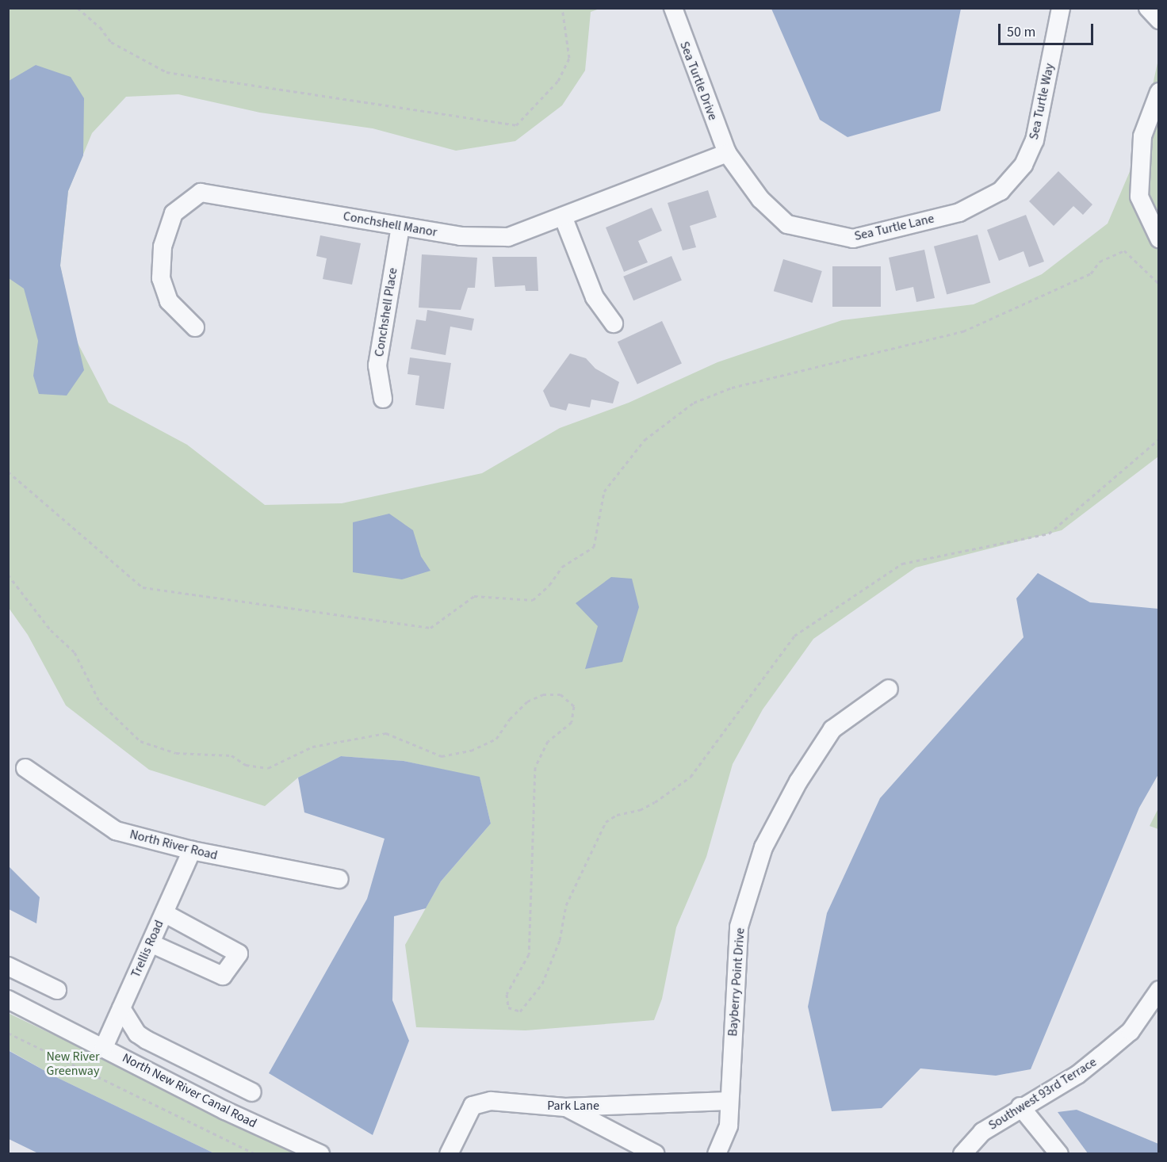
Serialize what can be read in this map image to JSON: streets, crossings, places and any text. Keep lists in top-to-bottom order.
{
  "streets": {
    "street": [
      "Sea Turtle Drive",
      "Sea Turtle Way",
      "Conchshell Manor",
      "Sea Turtle Lane",
      "Conchshell Place",
      "North River Road",
      "Trellis Road",
      "Bayberry Point Drive",
      "North New River Canal Road",
      "Southwest 93rd Terrace",
      "Park Lane"
    ]
  },
  "crossings": [
    ["Sea Turtle Drive", "Conchshell Manor"],
    ["Sea Turtle Drive", "Sea Turtle Lane"],
    ["Sea Turtle Way", "Sea Turtle Lane"],
    ["Conchshell Manor", "Sea Turtle Lane"],
    ["Conchshell Manor", "Conchshell Place"],
    ["North River Road", "Trellis Road"],
    ["Trellis Road", "North New River Canal Road"],
    ["Bayberry Point Drive", "Park Lane"]
  ],
  "parks": ["New River Greenway"],
  "scale_bar": "50 m"
}
